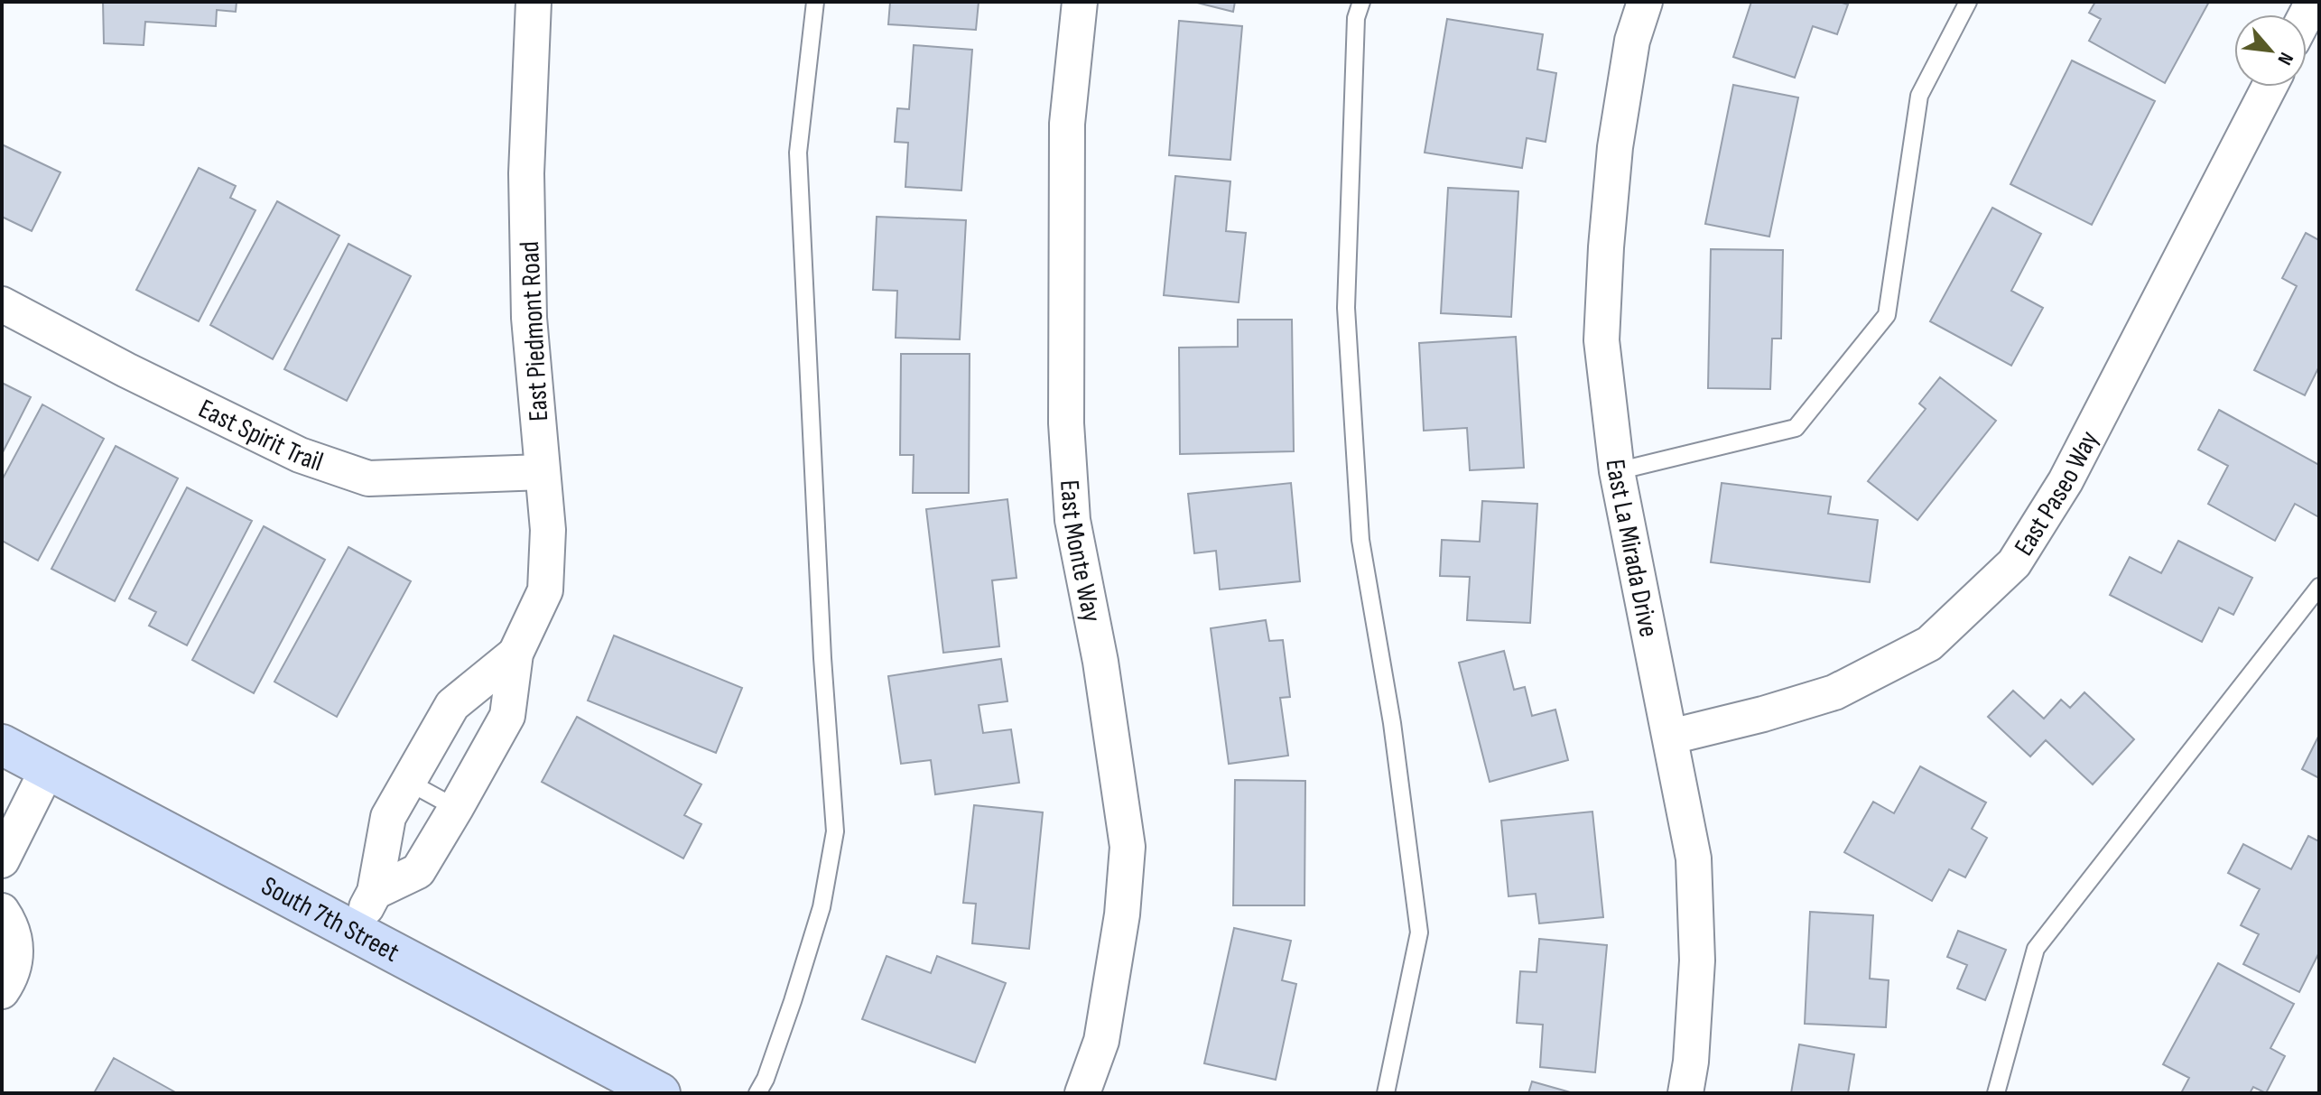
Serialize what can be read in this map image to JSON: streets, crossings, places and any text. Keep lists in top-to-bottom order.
{
  "streets": {
    "street": [
      "East Piedmont Road",
      "East Spirit Trail",
      "East Paseo Way",
      "East La Mirada Drive",
      "East Monte Way",
      "South 7th Street"
    ]
  },
  "crossings": [
    ["East Piedmont Road", "East Spirit Trail"],
    ["East Piedmont Road", "South 7th Street"],
    ["East Paseo Way", "East La Mirada Drive"]
  ],
  "north": "bottom right"
}
